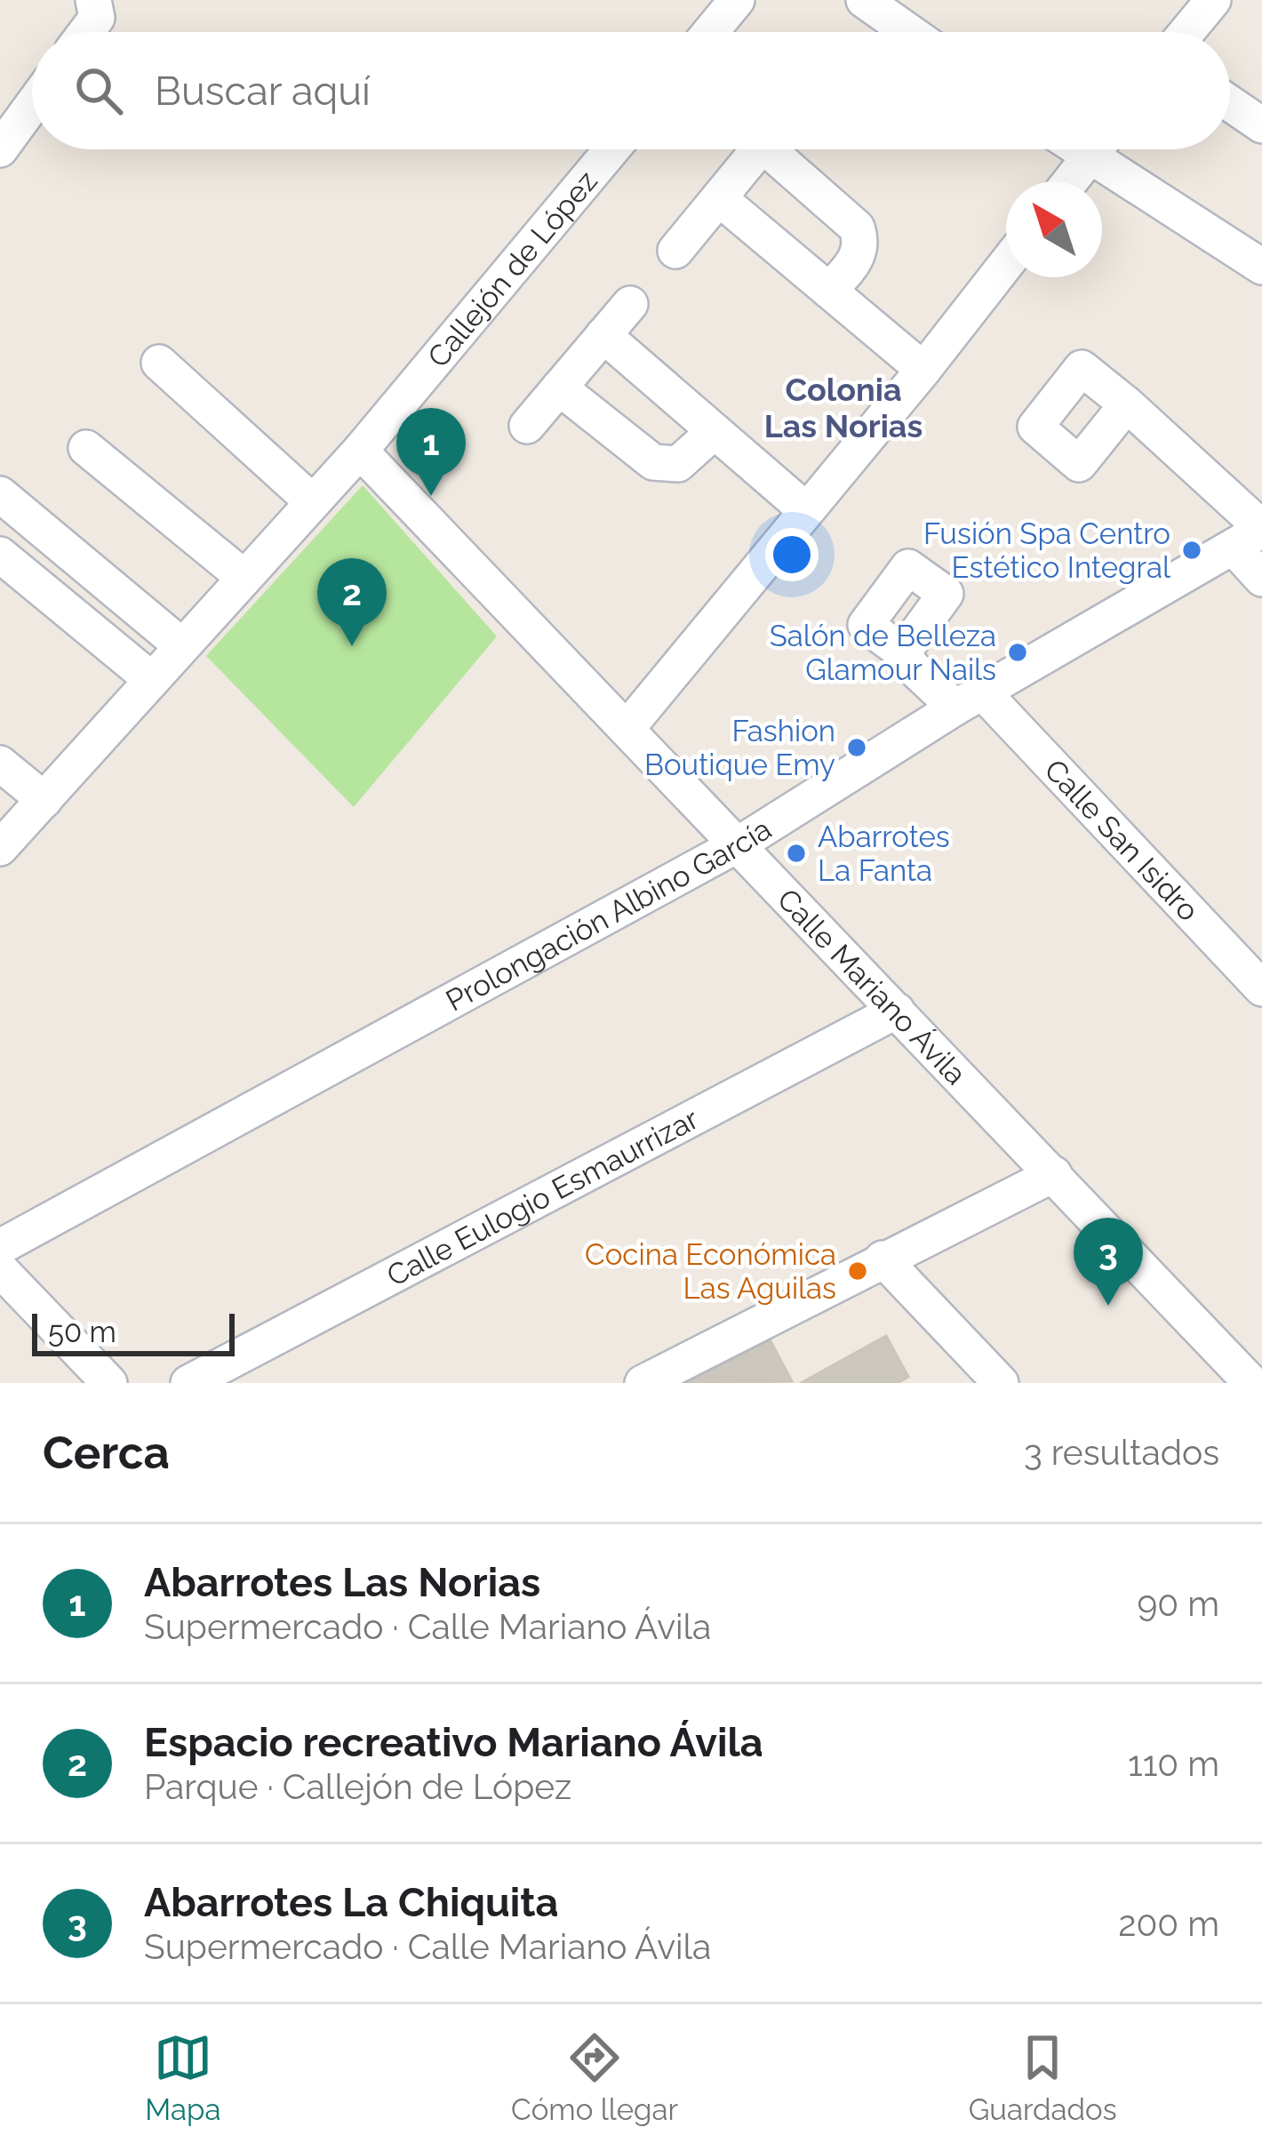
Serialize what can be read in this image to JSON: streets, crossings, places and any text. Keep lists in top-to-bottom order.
{
  "streets": {
    "street": [
      "Callejón de López",
      "Calle San Isidro",
      "Prolongación Albino García",
      "Calle Mariano Ávila",
      "Calle Eulogio Esmaurrizar"
    ]
  },
  "crossings": [
    ["Callejón de López", "Calle Mariano Ávila"],
    ["Calle San Isidro", "Prolongación Albino García"],
    ["Prolongación Albino García", "Calle Mariano Ávila"],
    ["Calle Mariano Ávila", "Calle Eulogio Esmaurrizar"]
  ],
  "districts": ["Colonia Las Norias"],
  "places": [
    "Fusión Spa Centro Estético Integral",
    "Salón de Belleza Glamour Nails",
    "Fashion Boutique Emy",
    "Abarrotes La Fanta",
    "Cocina Económica Las Aguilas"
  ],
  "scale_bar": "50 m",
  "north": "top left",
  "page": {
    "search": "Buscar aquí",
    "pins": ["1", "2", "3"],
    "scale": "50 m",
    "heading": ["Cerca", "3 resultados"],
    "list": [
      {
        "mark": "1",
        "name": "Abarrotes Las Norias",
        "note": "Supermercado · Calle Mariano Ávila",
        "value": "90 m"
      },
      {
        "mark": "2",
        "name": "Espacio recreativo Mariano Ávila",
        "note": "Parque · Callejón de López",
        "value": "110 m"
      },
      {
        "mark": "3",
        "name": "Abarrotes La Chiquita",
        "note": "Supermercado · Calle Mariano Ávila",
        "value": "200 m"
      }
    ],
    "nav": ["Mapa", "Cómo llegar", "Guardados"]
  }
}
